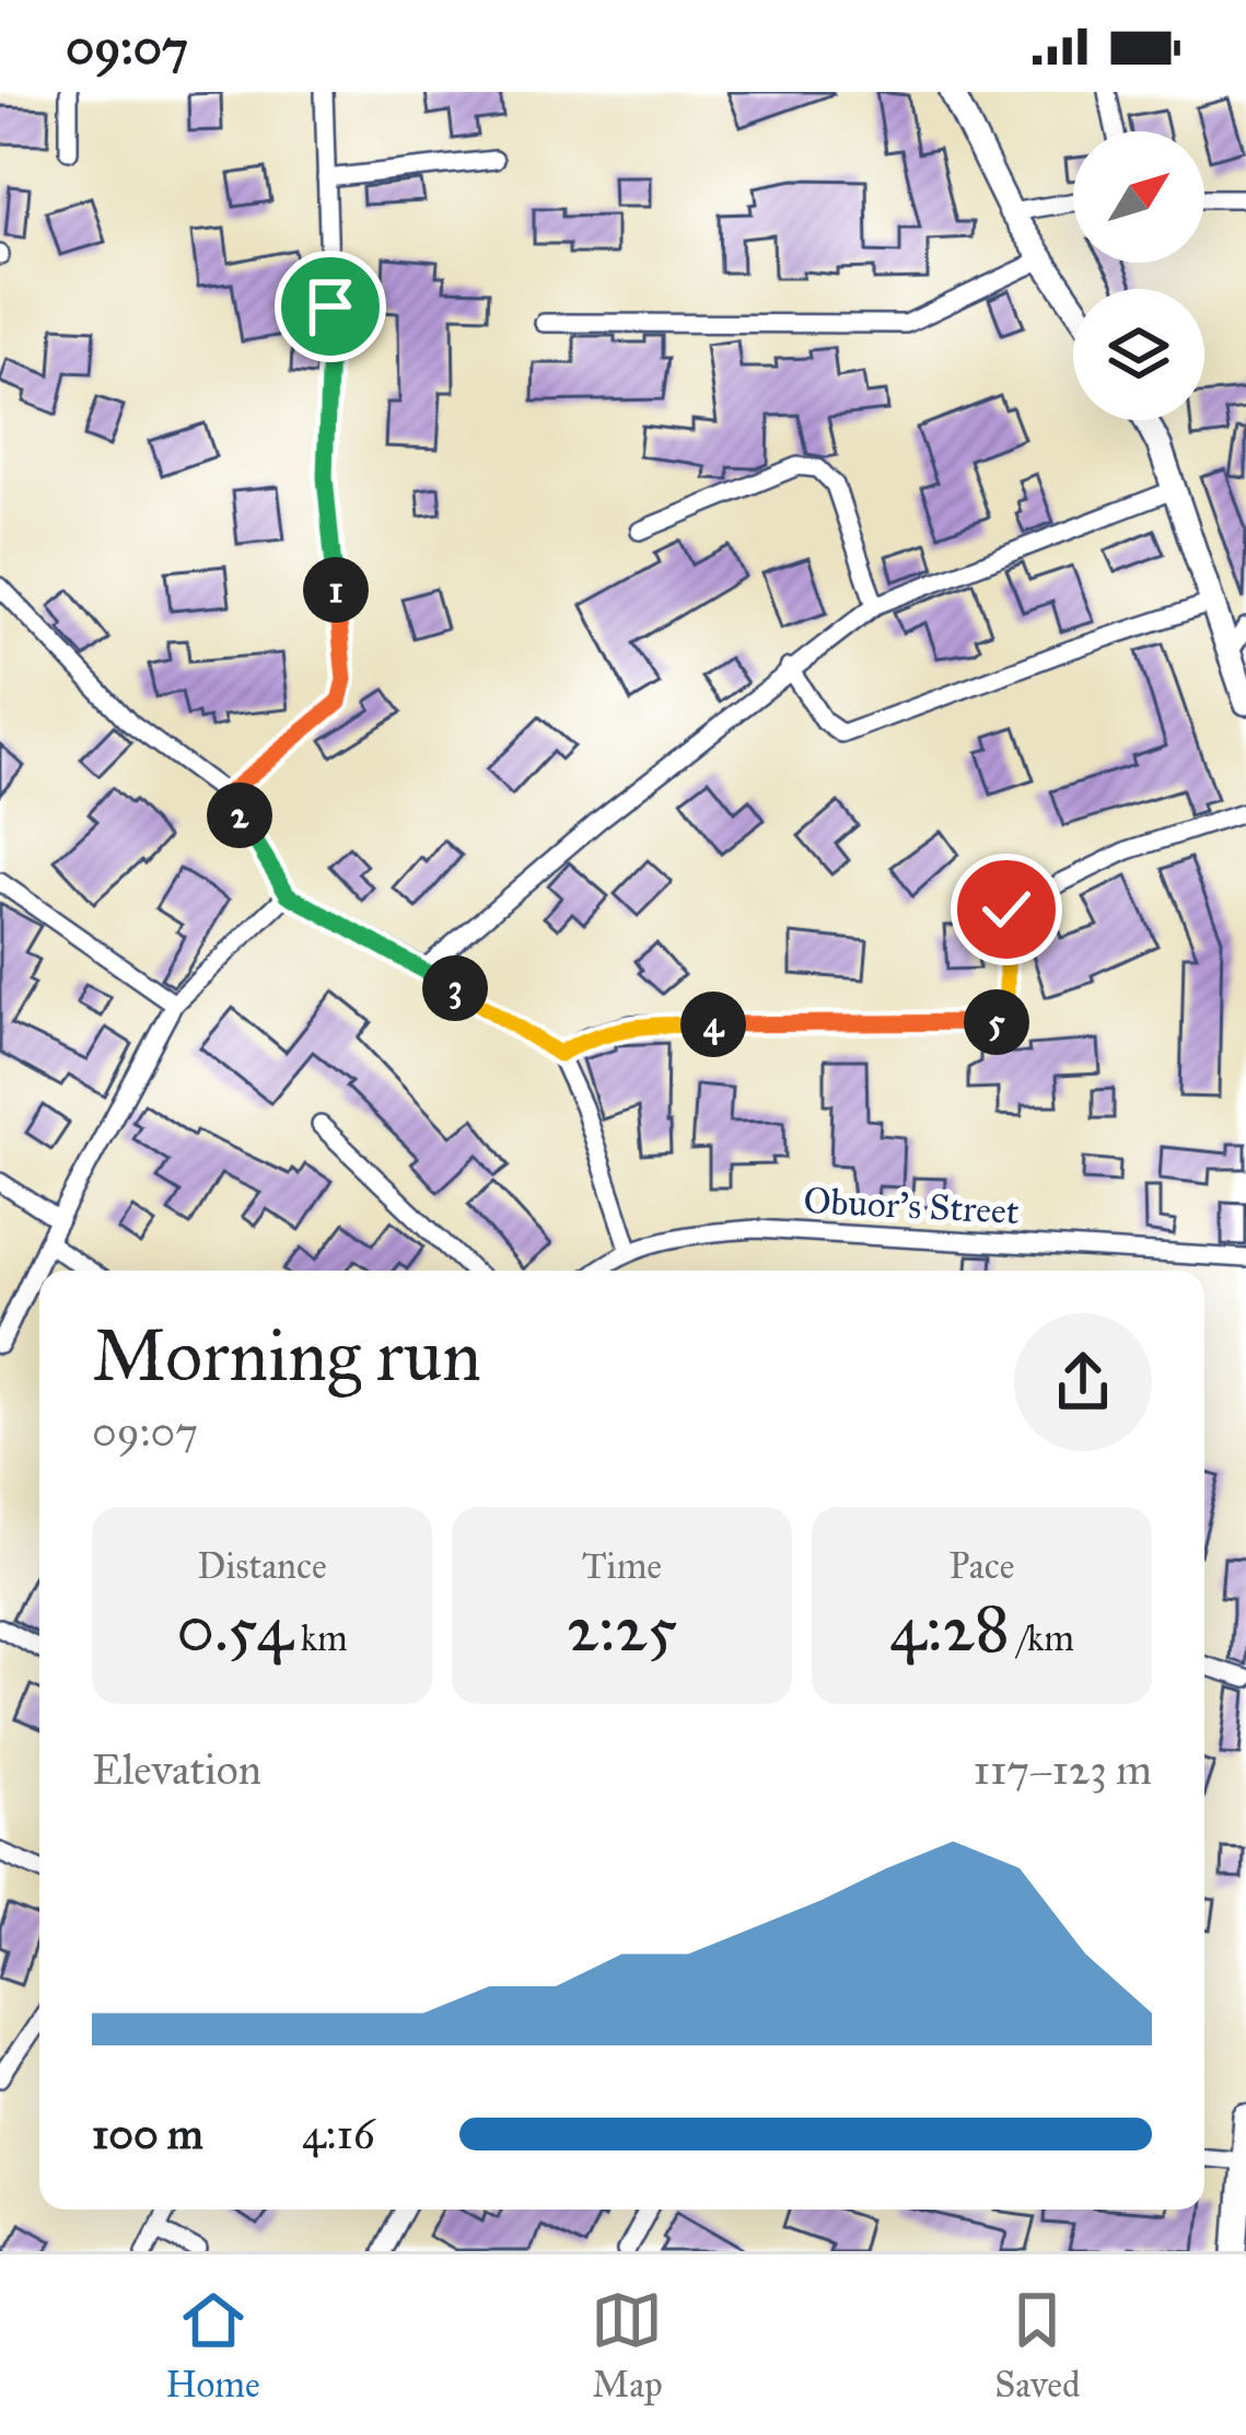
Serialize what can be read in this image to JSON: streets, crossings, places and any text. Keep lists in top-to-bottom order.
{
  "streets": {
    "street": ["Obuor’s Street"]
  },
  "north": "top right",
  "page": {
    "status": "09:07",
    "pins": [
      "1",
      "2",
      "3",
      "5",
      "4"
    ],
    "heading": ["Morning run", "09:07"],
    "stats": [
      ["Distance", "0.54 km"],
      ["Time", "2:25"],
      ["Pace", "4:28 /km"]
    ],
    "chart": ["Elevation", "117–123 m"],
    "list": [
      {
        "name": "100 m",
        "note": "4:16"
      }
    ],
    "tabs": ["Home", "Map", "Saved"]
  }
}
